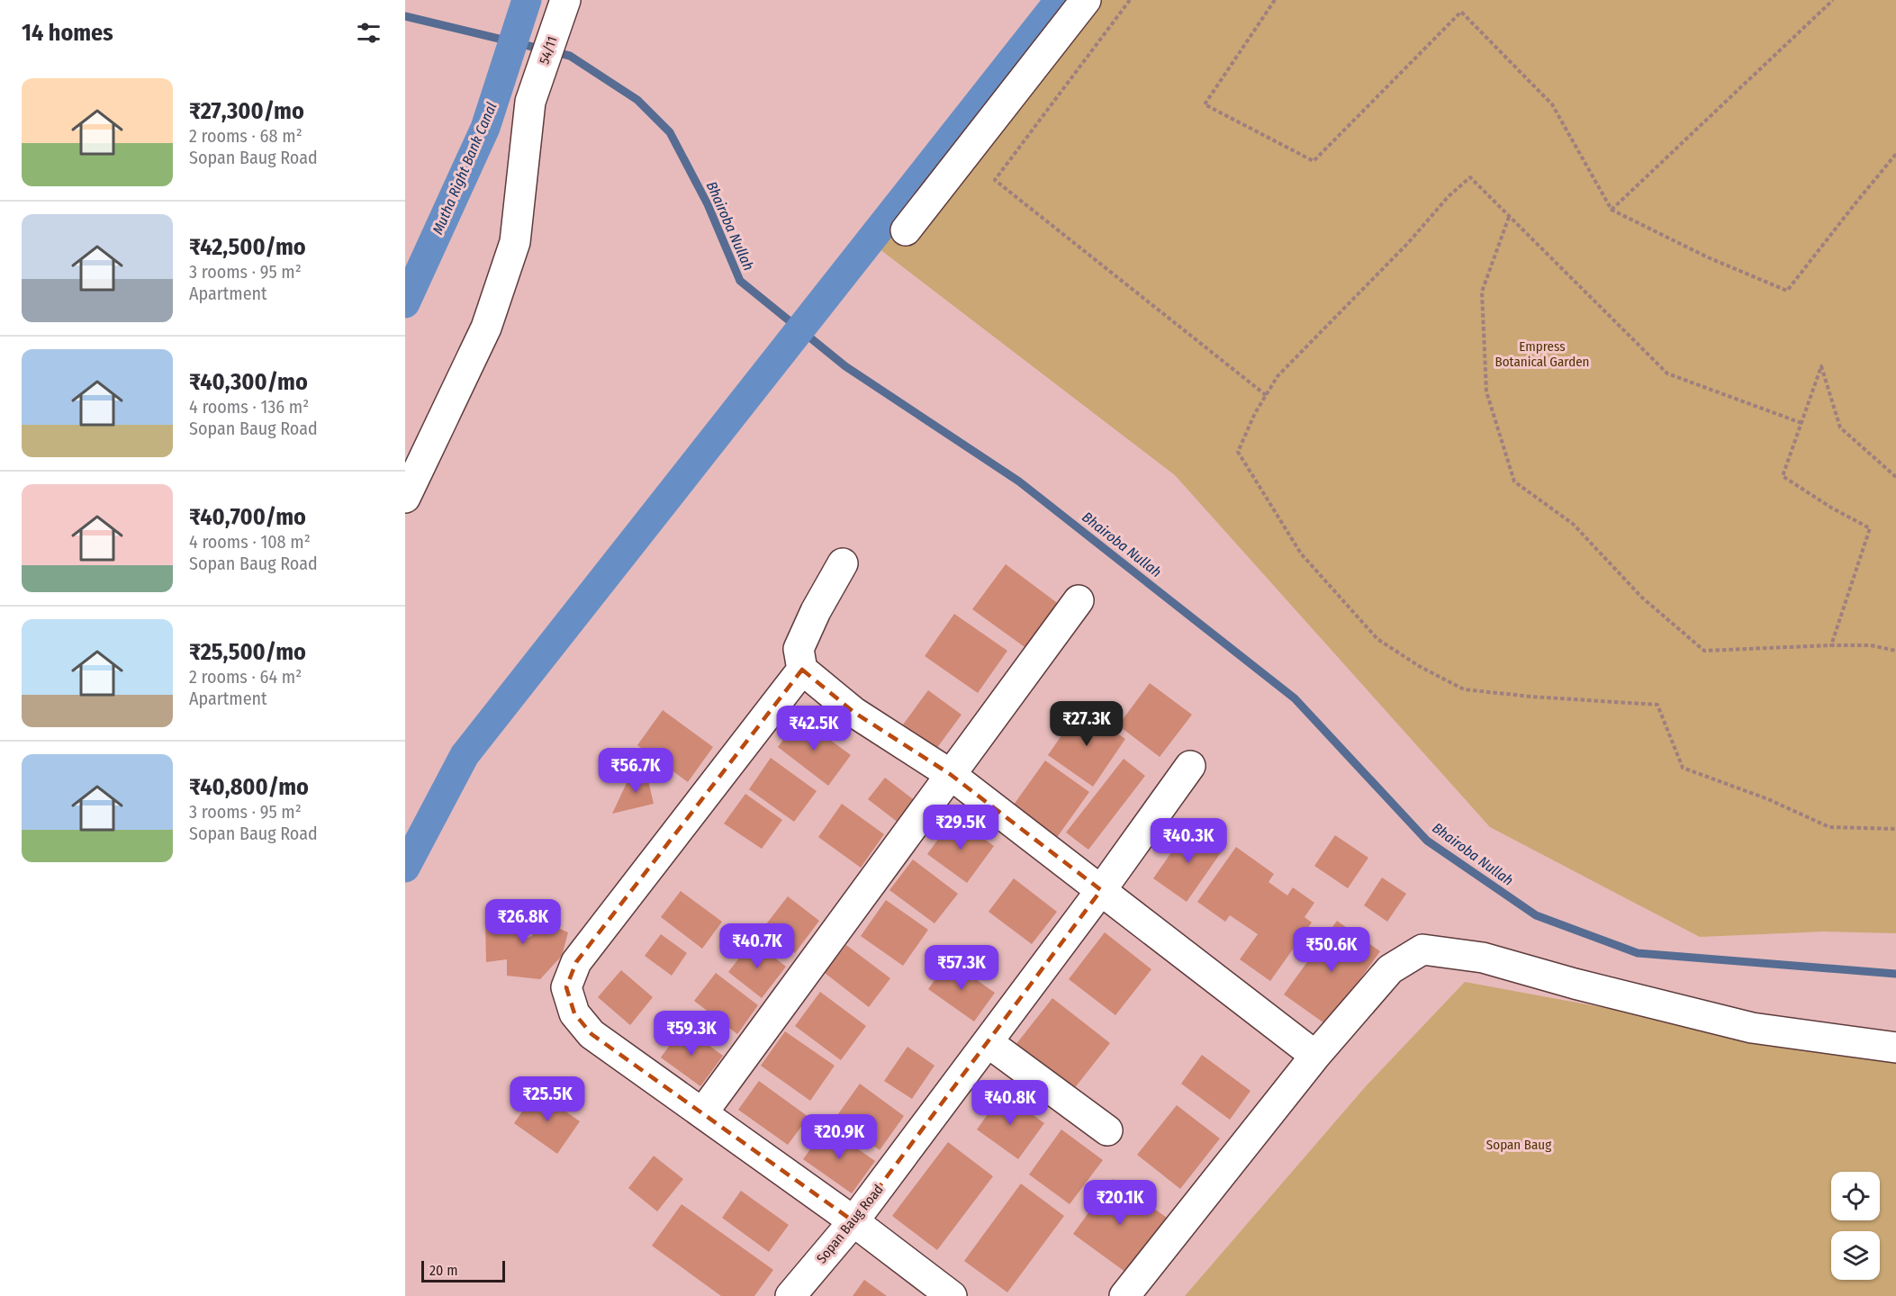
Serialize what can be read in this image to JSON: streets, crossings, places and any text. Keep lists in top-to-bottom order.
{
  "streets": {
    "street": ["54/11", "Sopan Baug Road"]
  },
  "water": ["Mutha Right Bank Canal", "Bhairoba Nullah"],
  "parks": ["Empress Botanical Garden", "Sopan Baug"],
  "scale_bar": "20 m",
  "page": {
    "heading": "14 homes",
    "list": [
      {
        "name": "₹27,300/mo",
        "note": "2 rooms · 68 m² · Sopan Baug Road"
      },
      {
        "name": "₹42,500/mo",
        "note": "3 rooms · 95 m² · Apartment"
      },
      {
        "name": "₹40,300/mo",
        "note": "4 rooms · 136 m² · Sopan Baug Road"
      },
      {
        "name": "₹40,700/mo",
        "note": "4 rooms · 108 m² · Sopan Baug Road"
      },
      {
        "name": "₹25,500/mo",
        "note": "2 rooms · 64 m² · Apartment"
      },
      {
        "name": "₹40,800/mo",
        "note": "3 rooms · 95 m² · Sopan Baug Road"
      }
    ],
    "price": [
      "₹27.3K",
      "₹42.5K",
      "₹56.7K",
      "₹29.5K",
      "₹40.3K",
      "₹26.8K",
      "₹40.7K",
      "₹50.6K",
      "₹57.3K",
      "₹59.3K",
      "₹25.5K",
      "₹40.8K",
      "₹20.9K",
      "₹20.1K"
    ],
    "scale": "20 m"
  }
}
